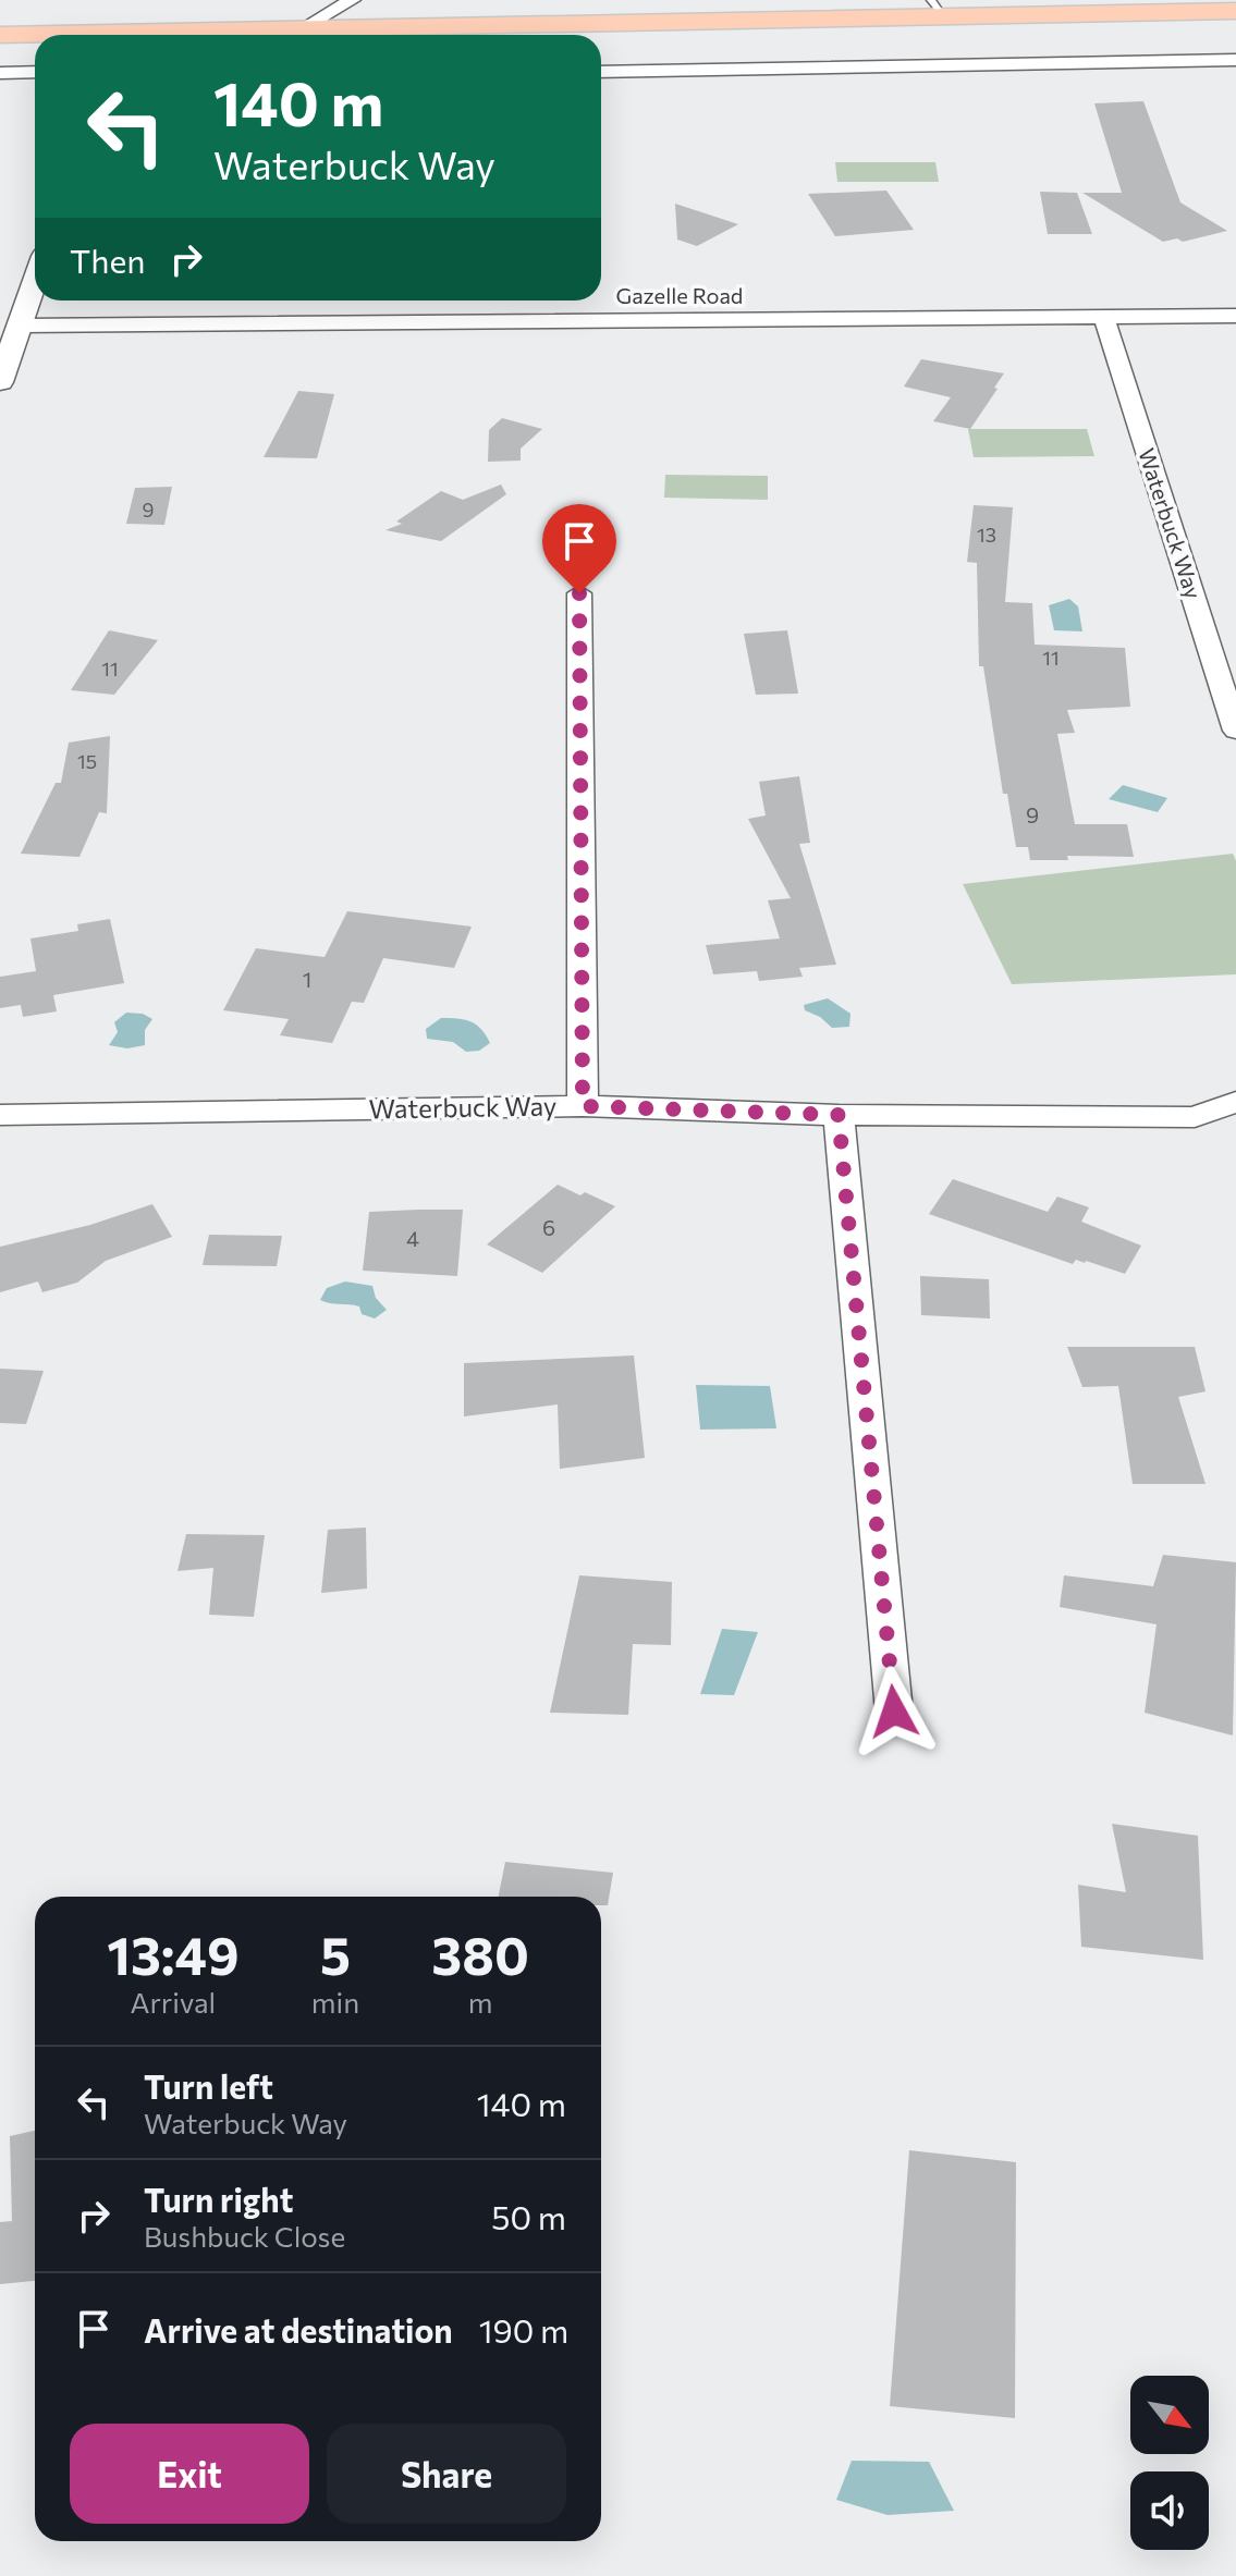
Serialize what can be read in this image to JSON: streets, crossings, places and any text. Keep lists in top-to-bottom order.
{
  "streets": {
    "street": ["Gazelle Road", "Waterbuck Way"]
  },
  "crossings": [
    ["Gazelle Road", "Waterbuck Way"]
  ],
  "house_numbers": [
    "9",
    "13",
    "11",
    "11",
    "15",
    "9",
    "1",
    "6",
    "4"
  ],
  "north": "bottom right",
  "page": {
    "turn": ["140 m", "Waterbuck Way"],
    "then": "Then",
    "eta": [
      "13:49",
      "Arrival",
      "5",
      "min",
      "380",
      "m"
    ],
    "list": [
      {
        "name": "Turn left",
        "note": "Waterbuck Way",
        "value": "140 m"
      },
      {
        "name": "Turn right",
        "note": "Bushbuck Close",
        "value": "50 m"
      },
      {
        "name": "Arrive at destination",
        "value": "190 m"
      }
    ],
    "buttons": ["Exit", "Share"]
  }
}
